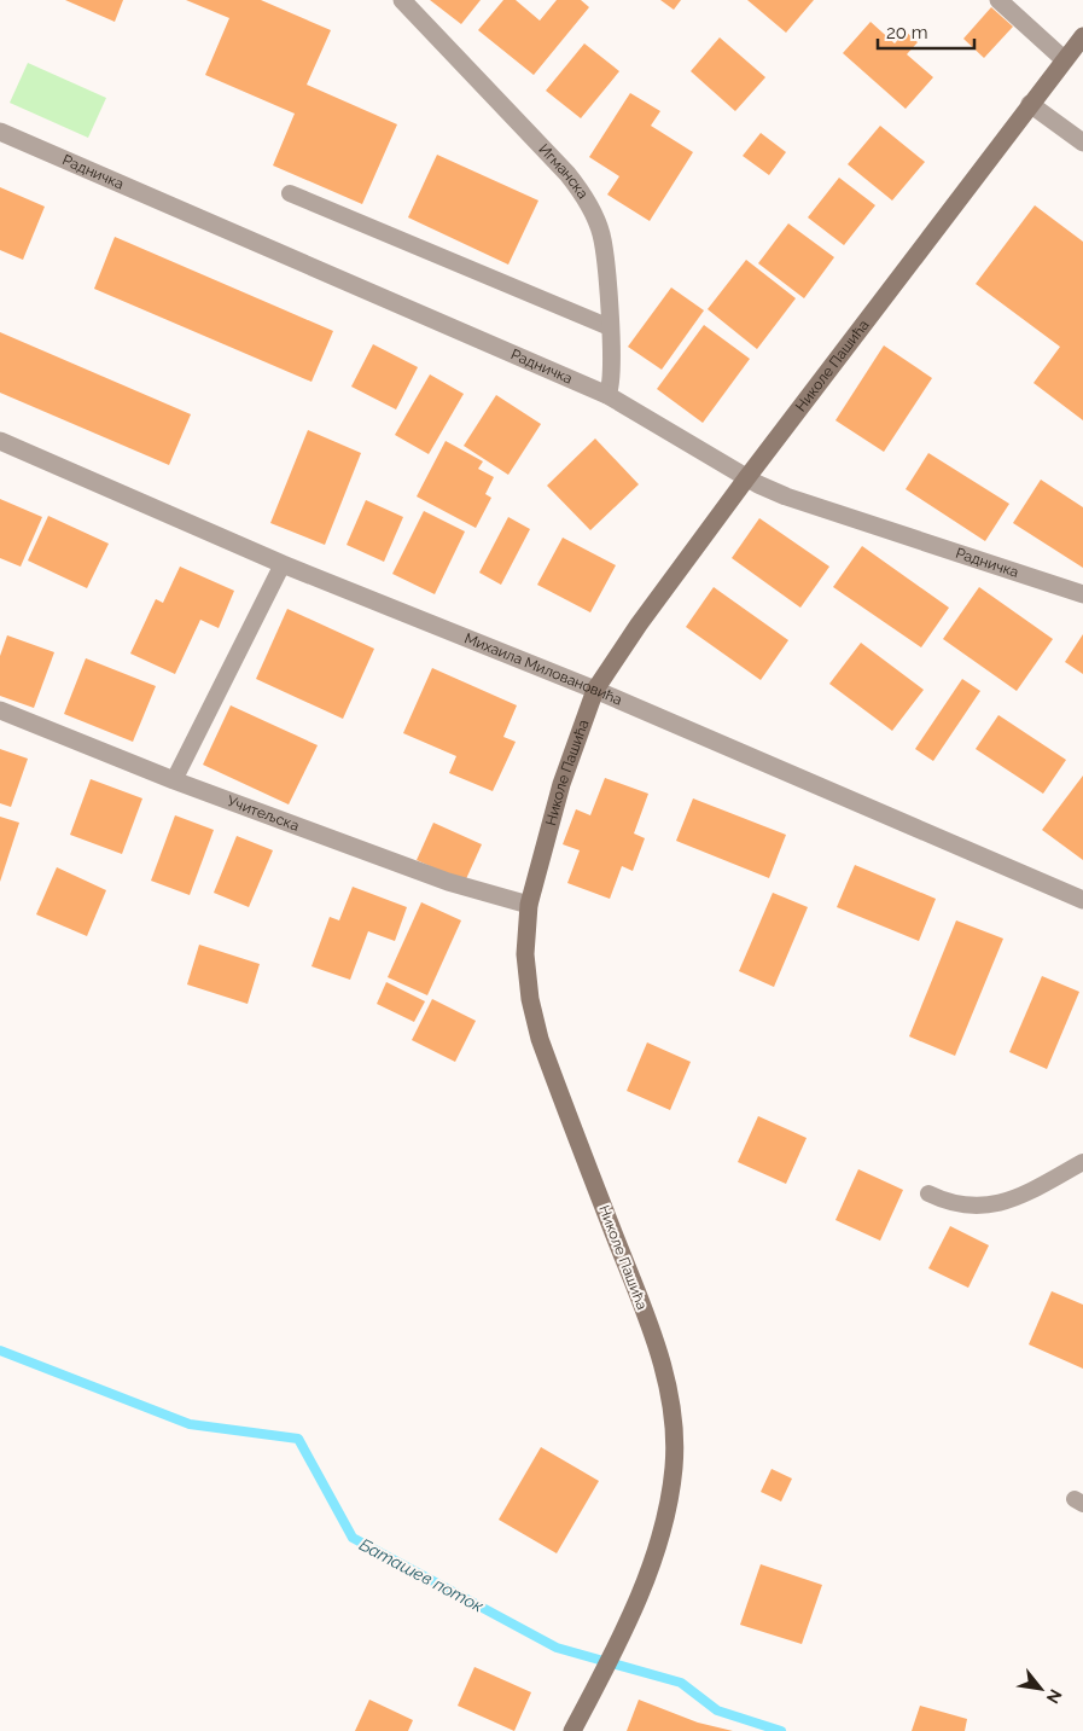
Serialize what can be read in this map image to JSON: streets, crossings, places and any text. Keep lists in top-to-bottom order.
{
  "streets": {
    "street": [
      "Радничка",
      "Игманска",
      "Николе Пашића",
      "Михаила Миловановића",
      "Учитељска"
    ]
  },
  "crossings": [
    ["Радничка", "Игманска"],
    ["Радничка", "Николе Пашића"],
    ["Николе Пашића", "Михаила Миловановића"],
    ["Николе Пашића", "Учитељска"]
  ],
  "water": ["Баташев поток"],
  "scale_bar": "20 m",
  "north": "bottom right"
}
